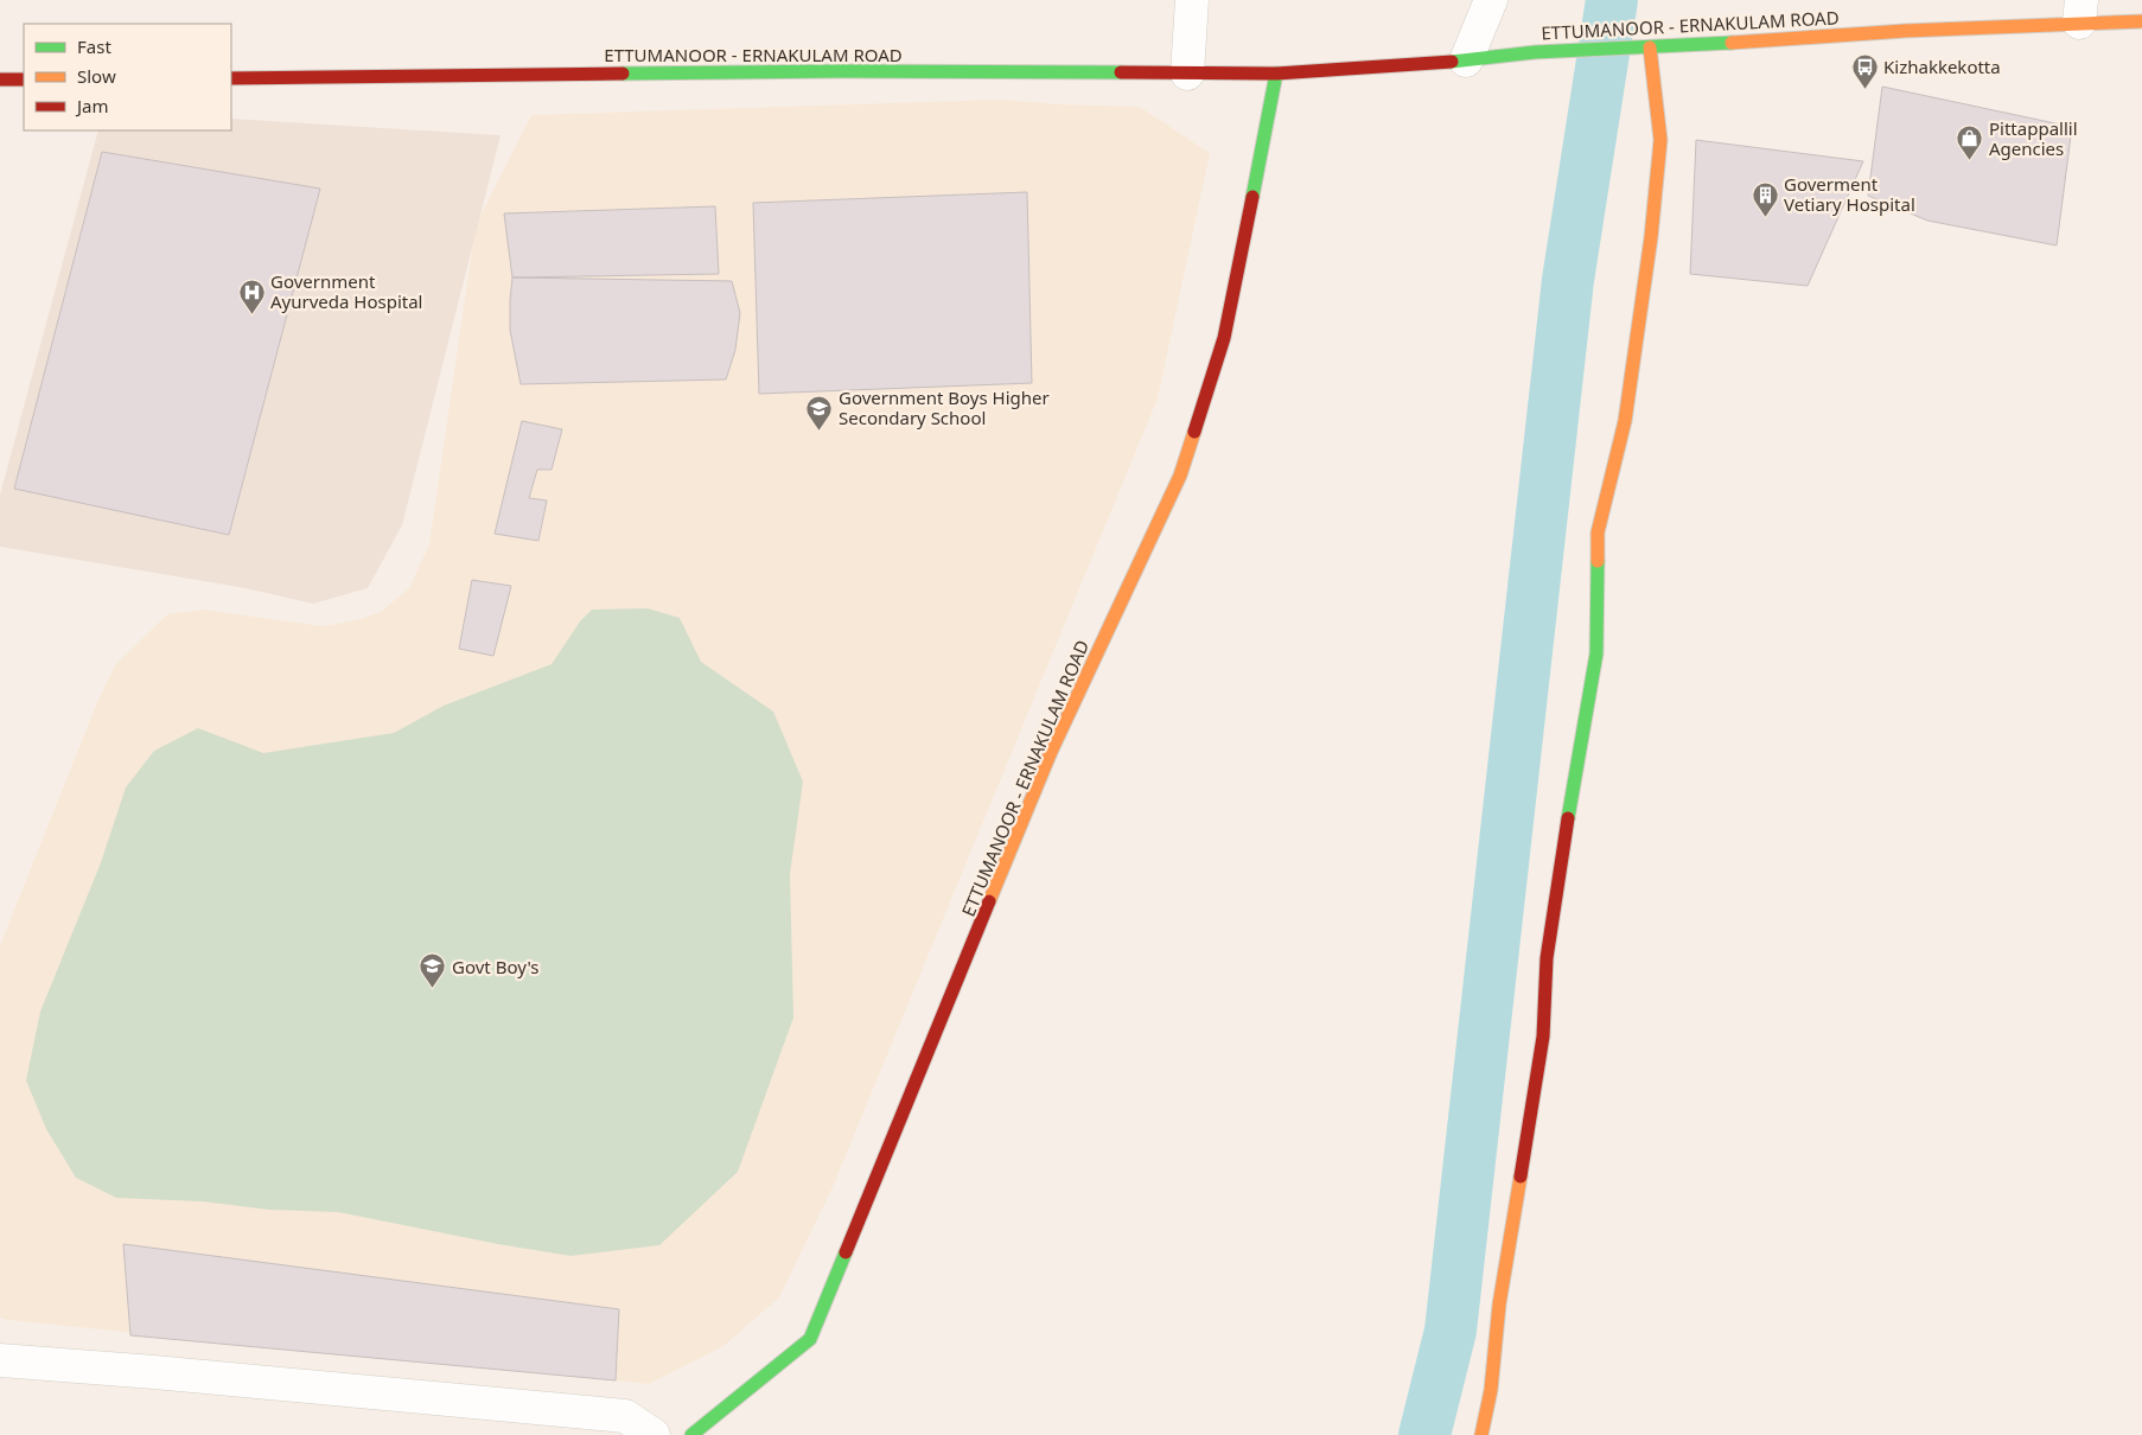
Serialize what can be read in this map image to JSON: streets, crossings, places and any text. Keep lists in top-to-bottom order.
{
  "streets": {
    "main road": ["ETTUMANOOR - ERNAKULAM ROAD"]
  },
  "places": {
    "bus stop": ["Kizhakkekotta"],
    "shop": ["Pittappallil Agencies"],
    "building": ["Goverment Vetiary Hospital"],
    "hospital": ["Government Ayurveda Hospital"],
    "school or university": ["Government Boys Higher Secondary School", "Govt Boy's"]
  },
  "legend": ["Fast", "Slow", "Jam"]
}
